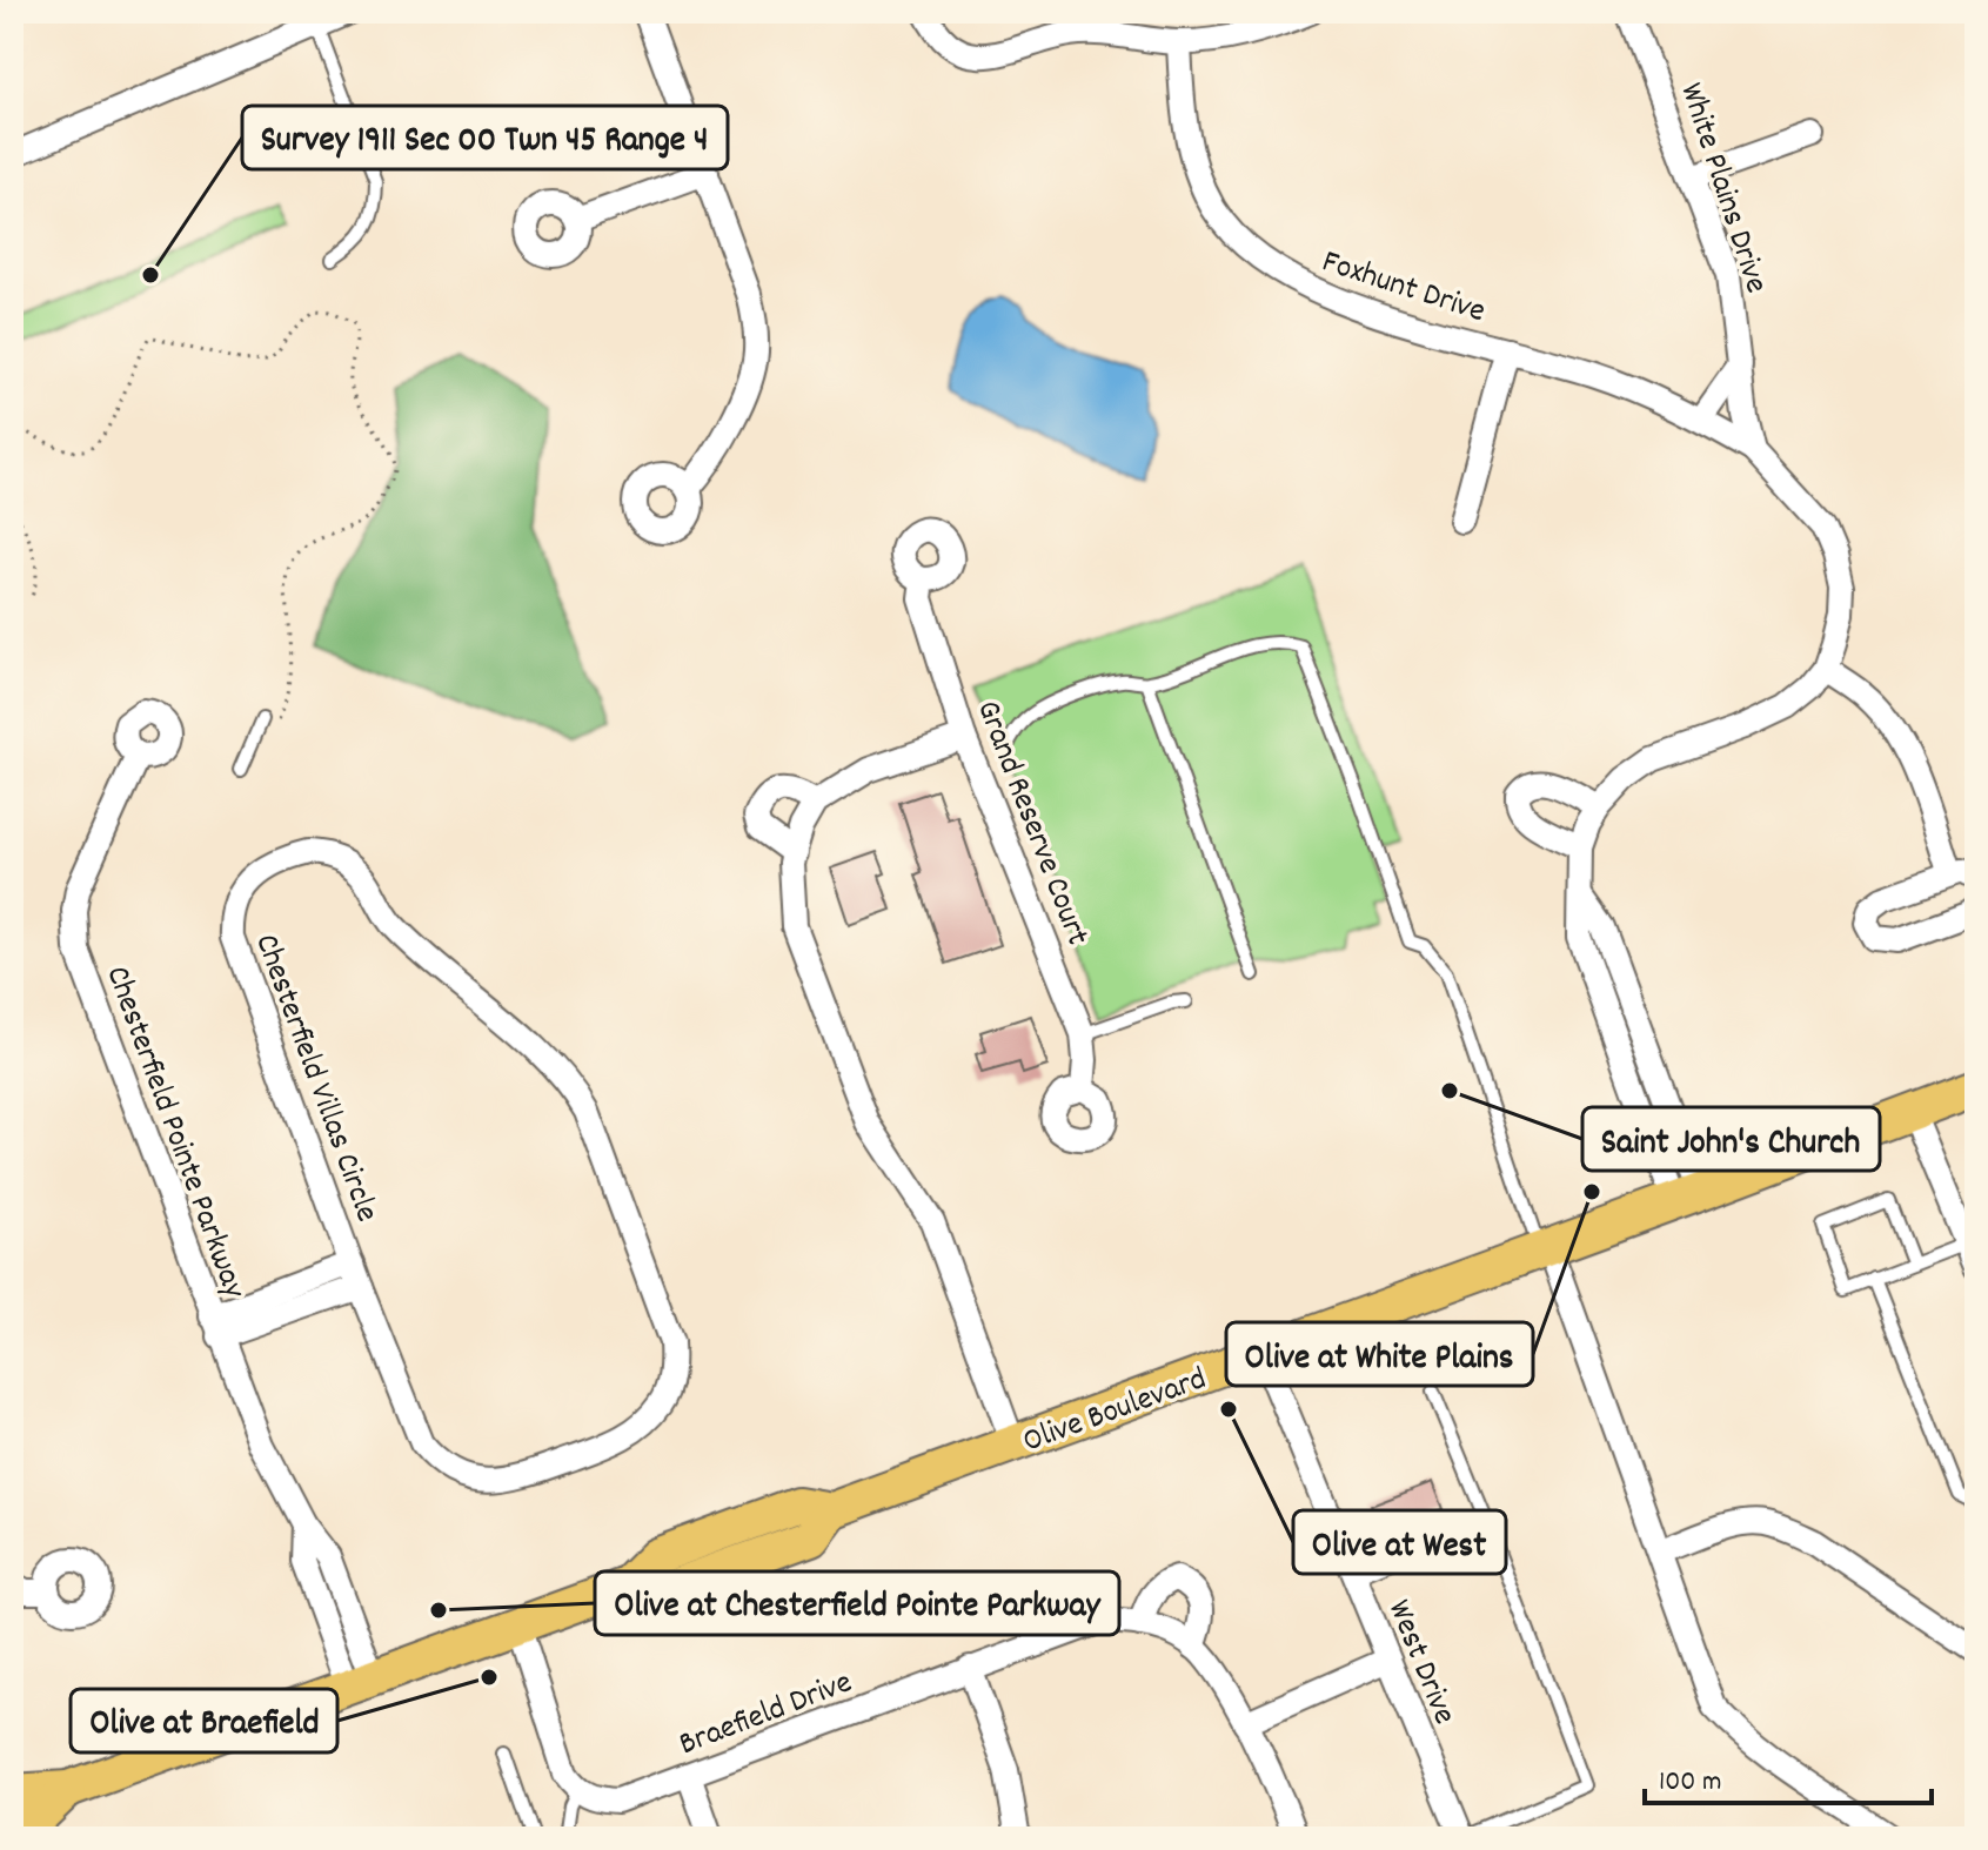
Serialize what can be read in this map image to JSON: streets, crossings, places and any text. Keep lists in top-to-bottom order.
{
  "streets": {
    "main road": ["Olive Boulevard"],
    "street": [
      "White Plains Drive",
      "Foxhunt Drive",
      "Grand Reserve Court",
      "Chesterfield Villas Circle",
      "Chesterfield Pointe Parkway",
      "West Drive",
      "Braefield Drive"
    ]
  },
  "crossings": [
    ["White Plains Drive", "Foxhunt Drive"],
    ["Chesterfield Villas Circle", "Chesterfield Pointe Parkway"],
    ["Chesterfield Pointe Parkway", "Olive Boulevard"],
    ["Olive Boulevard", "West Drive"]
  ],
  "places": [
    "Survey 1911 Sec 00 Twn 45 Range 4",
    "Saint John's Church",
    "Olive at White Plains",
    "Olive at West",
    "Olive at Chesterfield Pointe Parkway",
    "Olive at Braefield"
  ],
  "scale_bar": "100 m"
}
